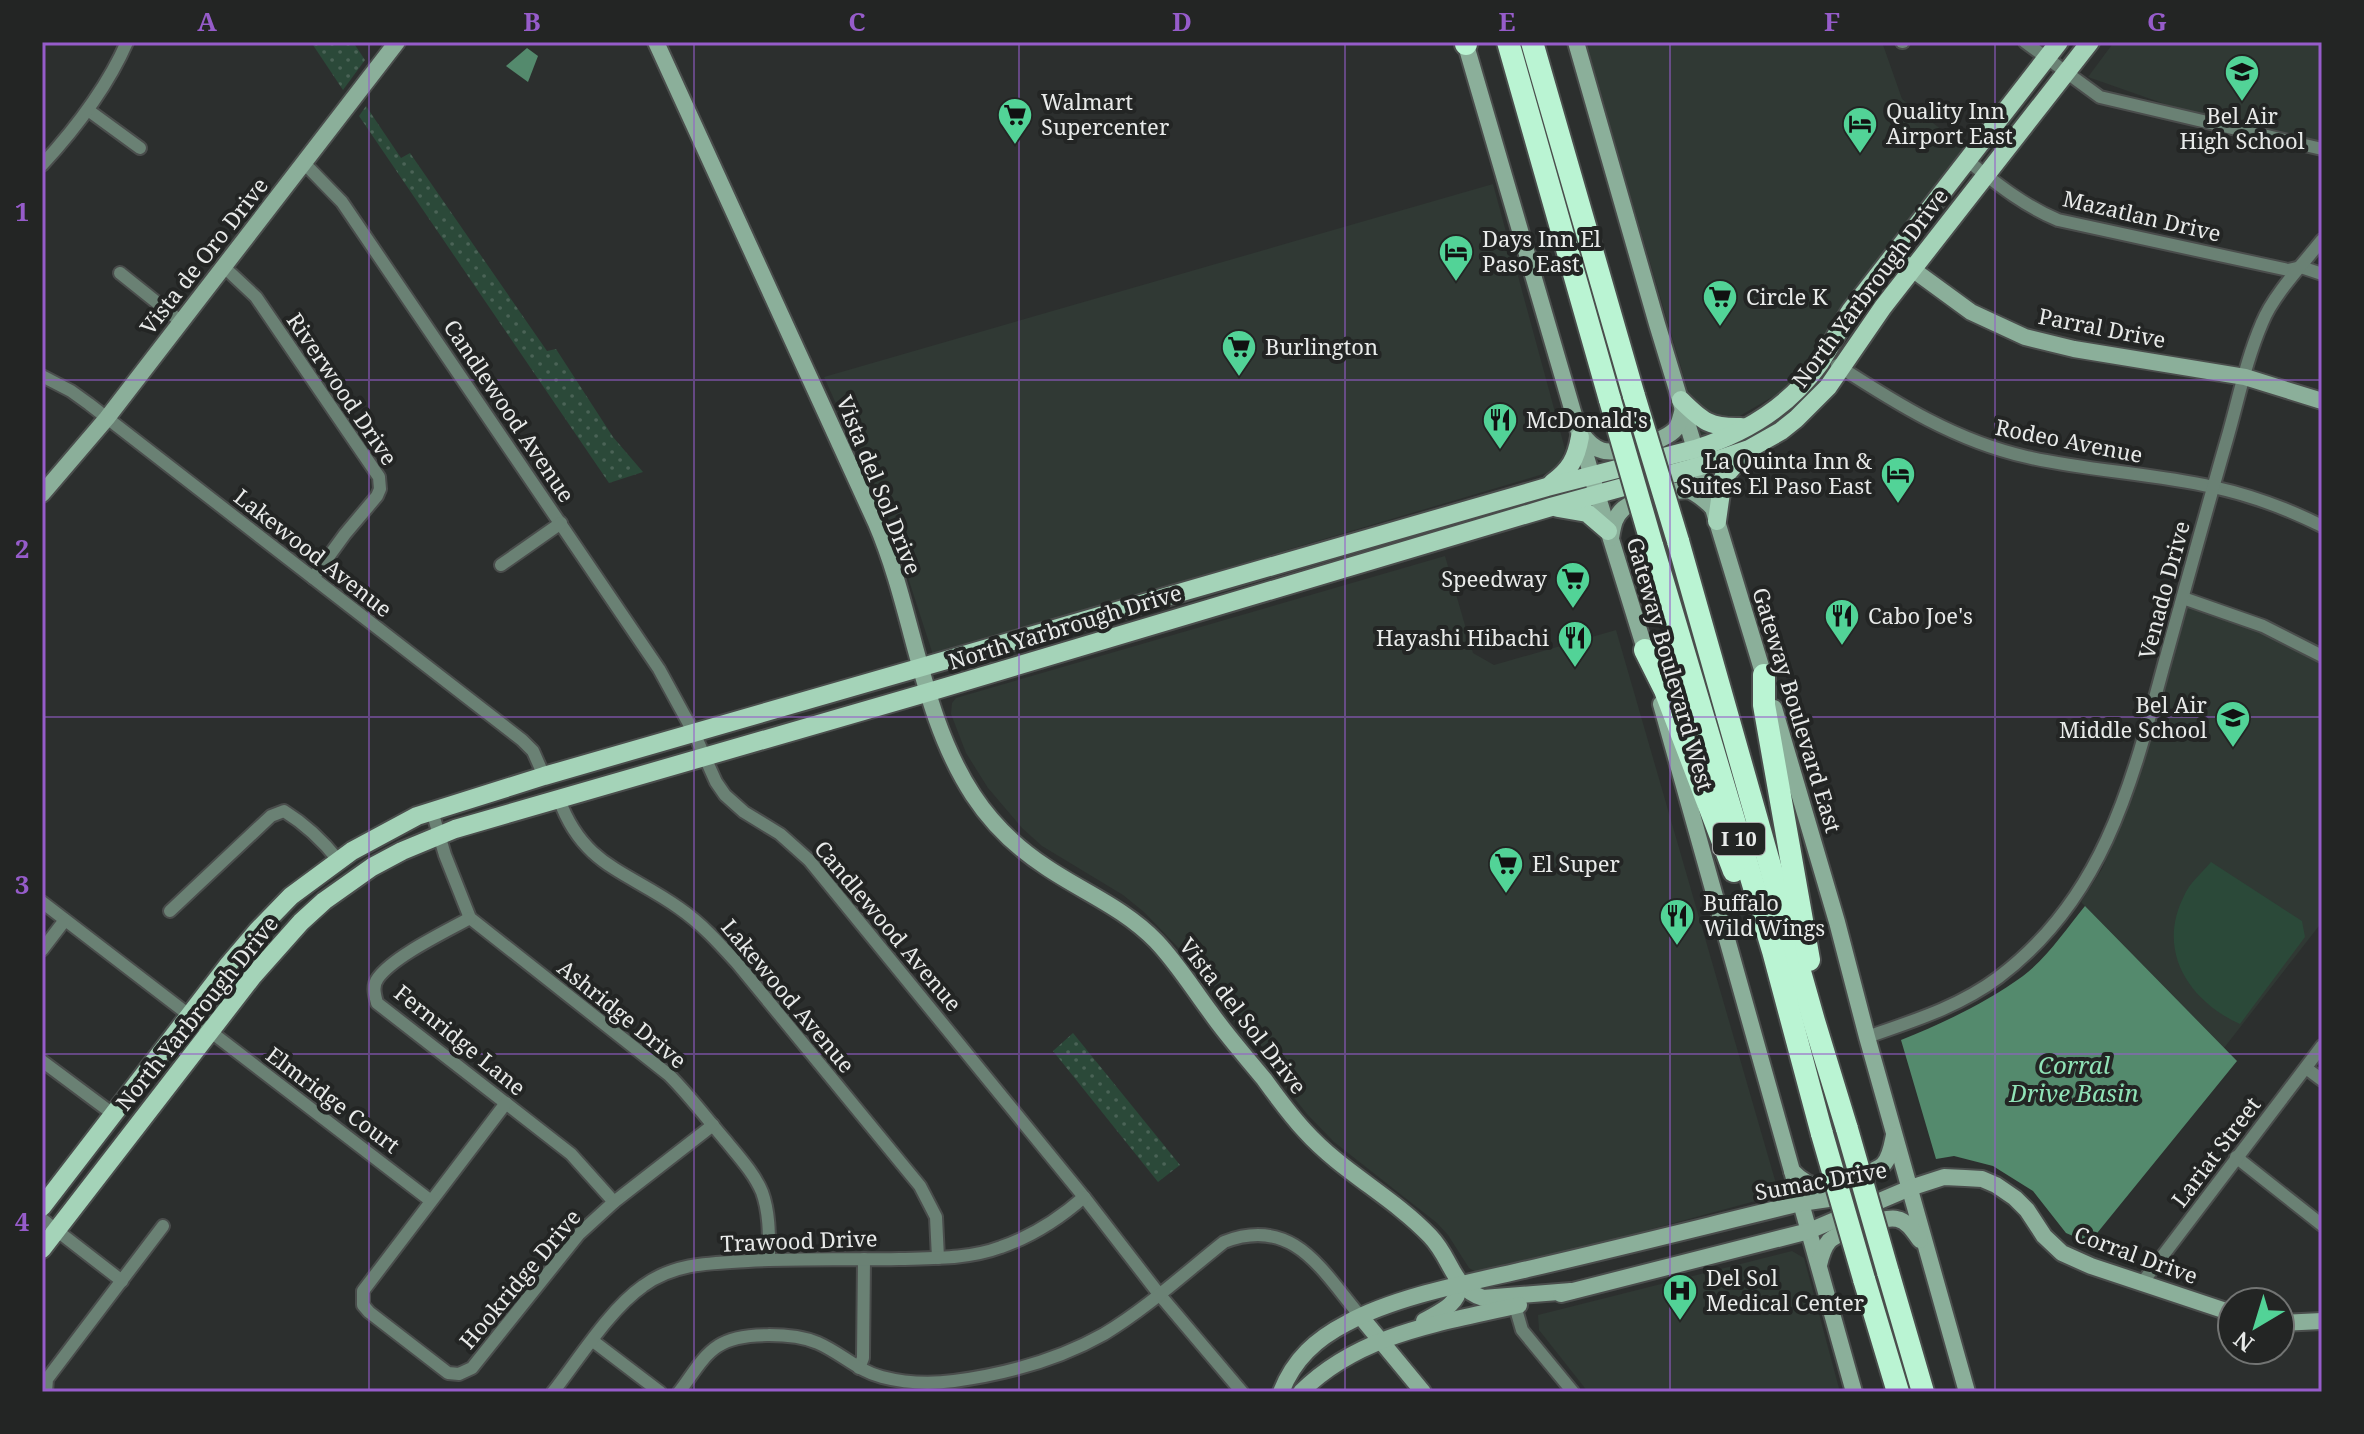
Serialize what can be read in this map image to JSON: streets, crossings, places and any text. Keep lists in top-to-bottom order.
{
  "streets": {
    "highway": ["I 10"],
    "main road": [
      "Vista de Oro Drive",
      "North Yarbrough Drive",
      "Parral Drive",
      "Vista del Sol Drive",
      "Gateway Boulevard West",
      "Gateway Boulevard East",
      "Sumac Drive",
      "Corral Drive"
    ],
    "street": [
      "Mazatlan Drive",
      "Riverwood Drive",
      "Candlewood Avenue",
      "Rodeo Avenue",
      "Lakewood Avenue",
      "Venado Drive",
      "Ashridge Drive",
      "Fernridge Lane",
      "Elmridge Court",
      "Lariat Street",
      "Trawood Drive",
      "Hookridge Drive"
    ]
  },
  "crossings": [
    ["Mazatlan Drive", "North Yarbrough Drive"],
    ["Mazatlan Drive", "Venado Drive"],
    ["Vista de Oro Drive", "Riverwood Drive"],
    ["Vista de Oro Drive", "Candlewood Avenue"],
    ["Vista de Oro Drive", "Lakewood Avenue"],
    ["North Yarbrough Drive", "Parral Drive"],
    ["North Yarbrough Drive", "Candlewood Avenue"],
    ["North Yarbrough Drive", "Rodeo Avenue"],
    ["North Yarbrough Drive", "Vista del Sol Drive"],
    ["North Yarbrough Drive", "Lakewood Avenue"],
    ["North Yarbrough Drive", "Gateway Boulevard West"],
    ["North Yarbrough Drive", "Gateway Boulevard East"],
    ["North Yarbrough Drive", "Elmridge Court"],
    ["Parral Drive", "Venado Drive"],
    ["Riverwood Drive", "Lakewood Avenue"],
    ["Candlewood Avenue", "Trawood Drive"],
    ["Rodeo Avenue", "Venado Drive"],
    ["Vista del Sol Drive", "Sumac Drive"],
    ["Lakewood Avenue", "Trawood Drive"],
    ["Venado Drive", "Gateway Boulevard East"],
    ["Gateway Boulevard West", "Sumac Drive"],
    ["Gateway Boulevard East", "Sumac Drive"],
    ["Gateway Boulevard East", "Corral Drive"],
    ["Ashridge Drive", "Fernridge Lane"],
    ["Ashridge Drive", "Trawood Drive"],
    ["Ashridge Drive", "Hookridge Drive"],
    ["Fernridge Lane", "Hookridge Drive"],
    ["Elmridge Court", "Hookridge Drive"],
    ["Lariat Street", "Corral Drive"],
    ["Sumac Drive", "Corral Drive"]
  ],
  "water": ["Corral Drive Basin"],
  "places": {
    "school or university": ["Bel Air High School", "Bel Air Middle School"],
    "supermarket": [
      "Walmart Supercenter",
      "Circle K",
      "Burlington",
      "Speedway",
      "El Super"
    ],
    "hotel": ["Quality Inn Airport East", "Days Inn El Paso East", "La Quinta Inn & Suites El Paso East"],
    "restaurant": [
      "McDonald's",
      "Cabo Joe's",
      "Hayashi Hibachi",
      "Buffalo Wild Wings"
    ],
    "hospital": ["Del Sol Medical Center"]
  },
  "north": "bottom left",
  "grid": {
    "columns": [
      "A",
      "B",
      "C",
      "D",
      "E",
      "F",
      "G"
    ],
    "rows": [
      "1",
      "2",
      "3",
      "4"
    ]
  }
}
